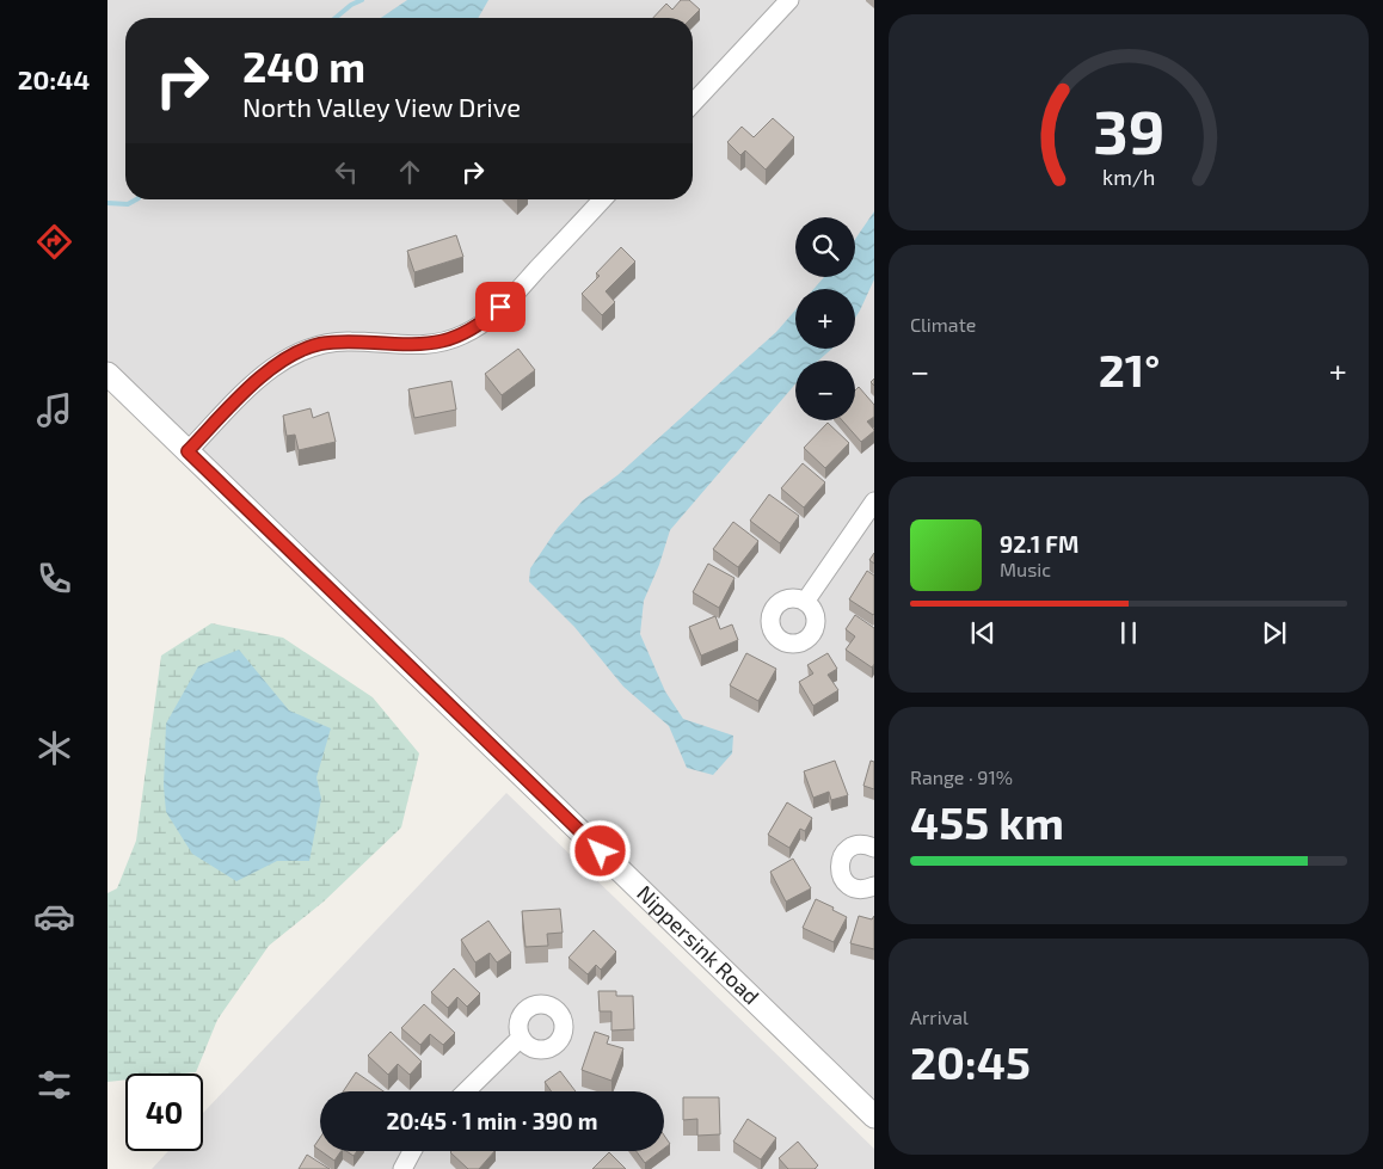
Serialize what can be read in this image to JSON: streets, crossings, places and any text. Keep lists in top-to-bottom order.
{
  "streets": {
    "street": ["Nippersink Road"]
  },
  "page": {
    "tabs": "20:44",
    "turn": ["240 m", "North Valley View Drive"],
    "map_buttons": ["+", "−"],
    "tile": [
      "Climate",
      ["Range · 91%", "455 km"],
      ["Arrival", "20:45"]
    ],
    "heat": ["−", "21°", "+"],
    "song": ["92.1 FM", "Music"],
    "limit": "40",
    "trip": "20:45 · 1 min · 390 m",
    "gauge": ["39", "km/h"]
  }
}
